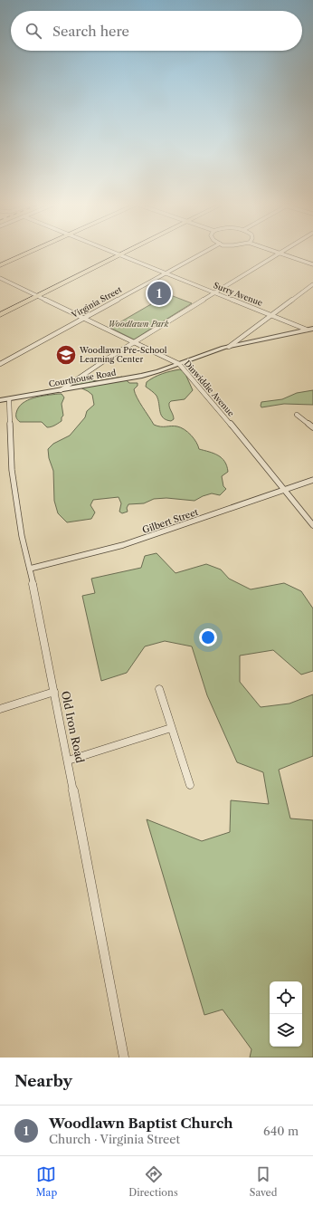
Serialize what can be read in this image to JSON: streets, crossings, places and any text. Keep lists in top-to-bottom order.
{
  "streets": {
    "street": [
      "Surry Avenue",
      "Virginia Street",
      "Courthouse Road",
      "Dinwiddie Avenue",
      "Gilbert Street",
      "Old Iron Road"
    ]
  },
  "crossings": [
    ["Surry Avenue", "Virginia Street"],
    ["Surry Avenue", "Courthouse Road"],
    ["Virginia Street", "Dinwiddie Avenue"],
    ["Courthouse Road", "Dinwiddie Avenue"],
    ["Courthouse Road", "Old Iron Road"],
    ["Dinwiddie Avenue", "Gilbert Street"],
    ["Gilbert Street", "Old Iron Road"]
  ],
  "parks": ["Woodlawn Park"],
  "places": {
    "school or university": ["Woodlawn Pre-School Learning Center"]
  },
  "page": {
    "search": "Search here",
    "pins": "1",
    "heading": "Nearby",
    "list": [
      {
        "mark": "1",
        "name": "Woodlawn Baptist Church",
        "note": "Church · Virginia Street",
        "value": "640 m"
      }
    ],
    "nav": ["Map", "Directions", "Saved"]
  }
}
